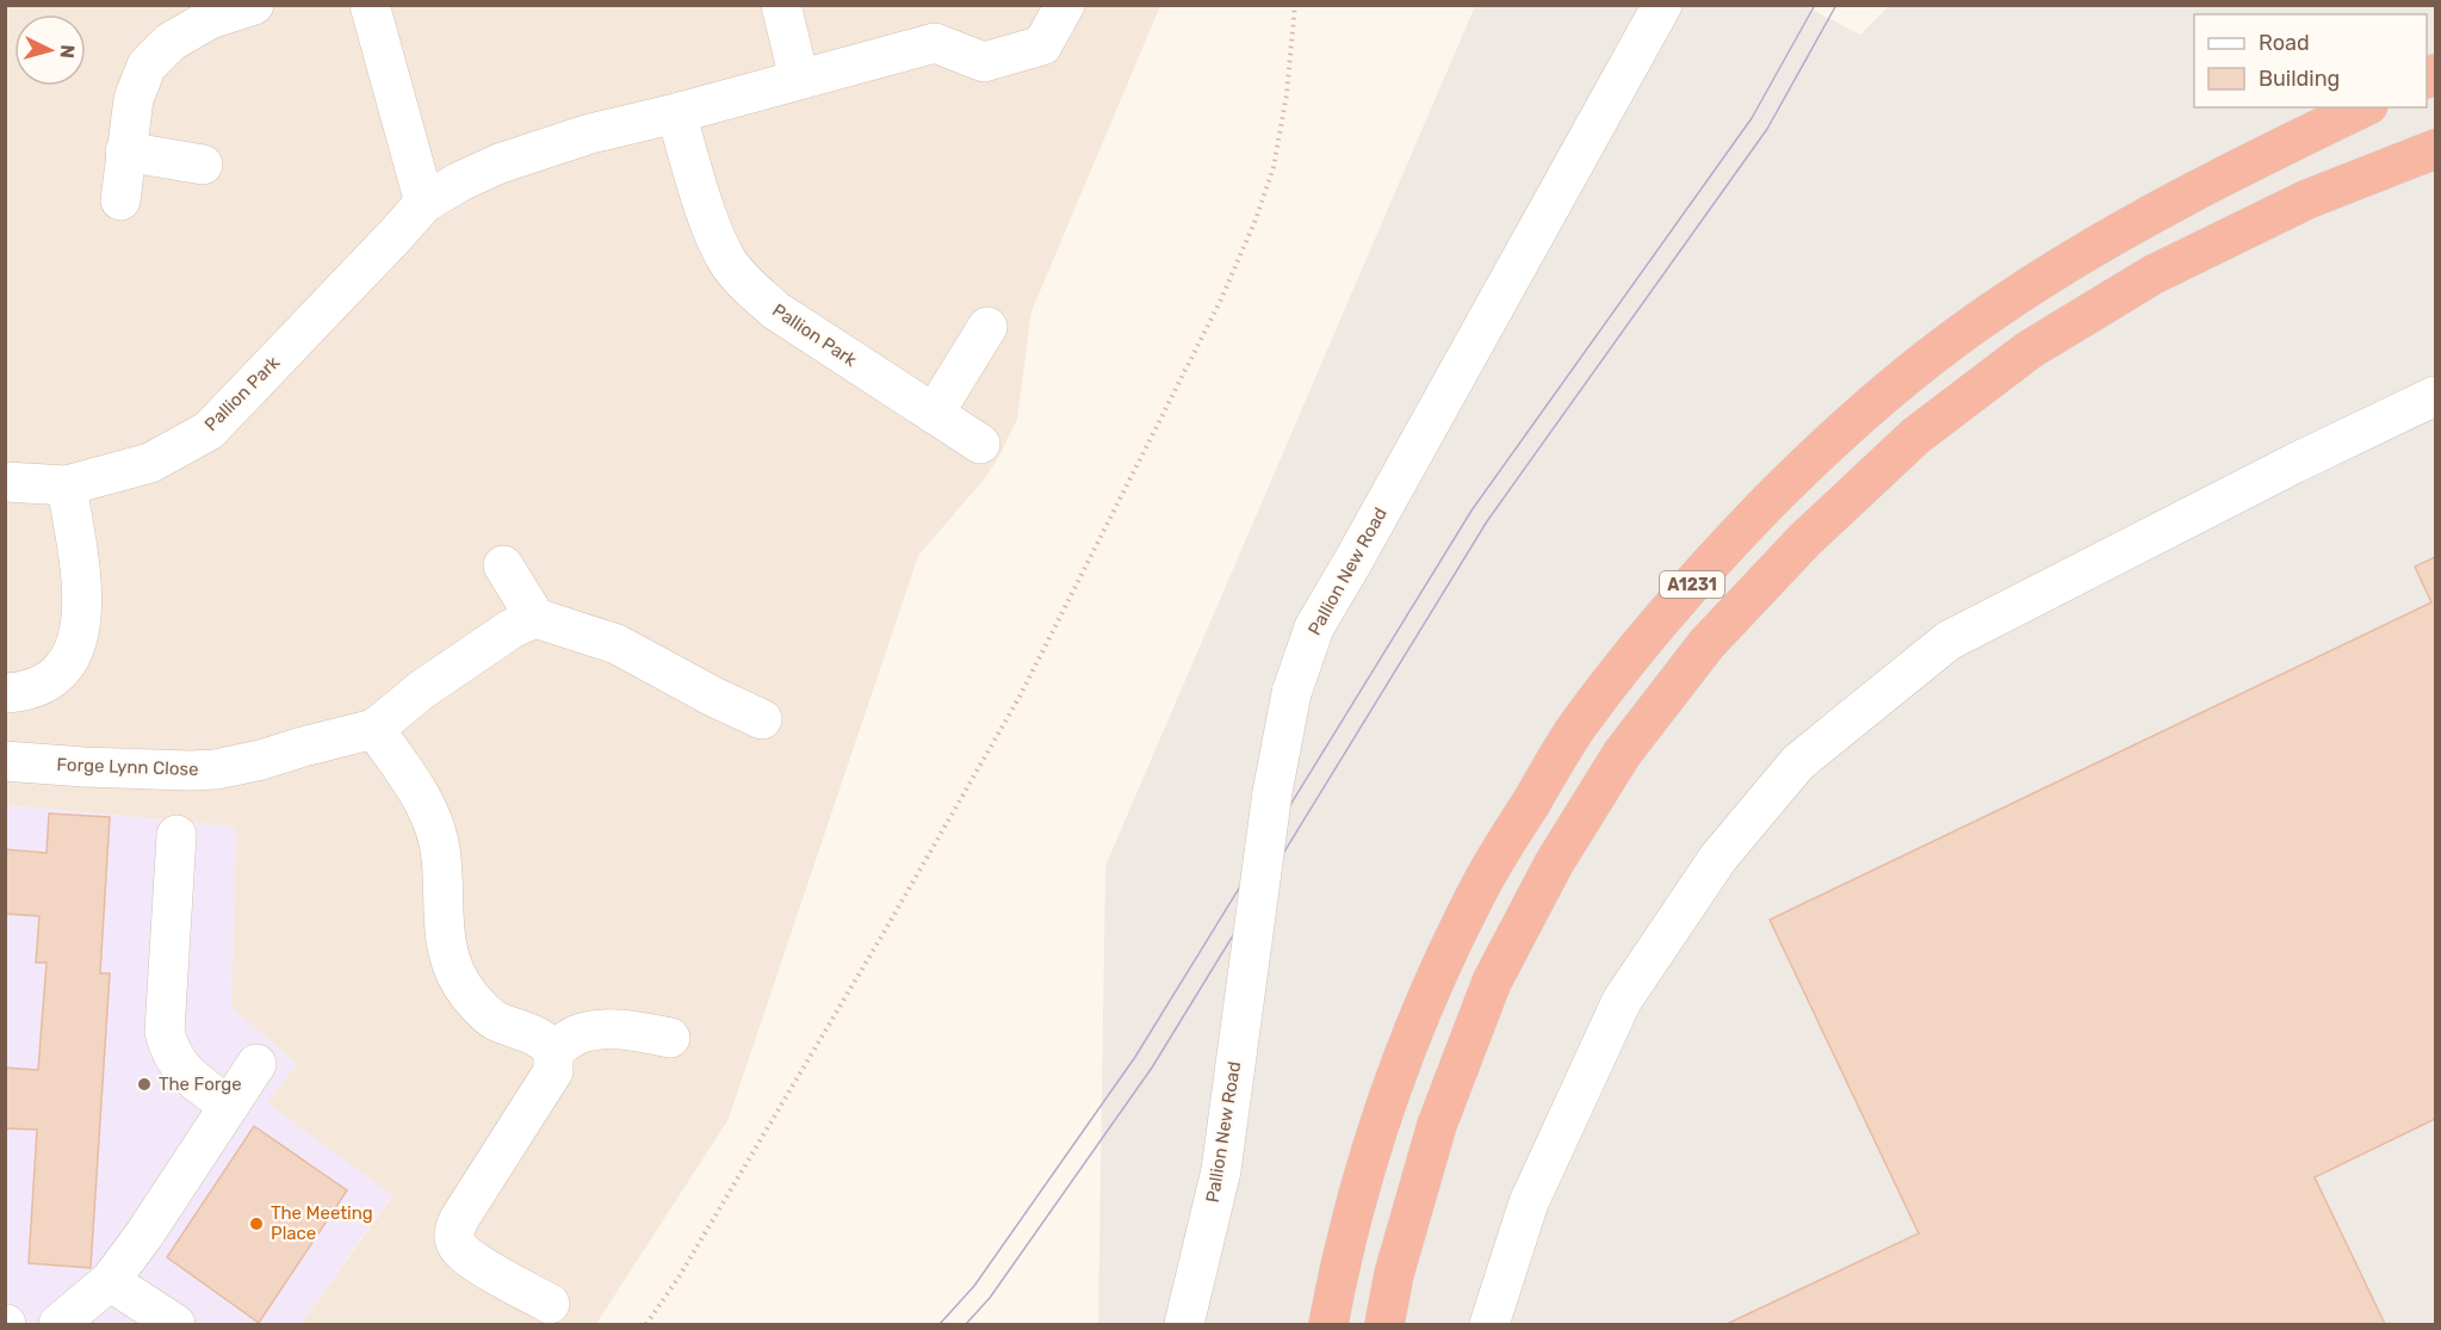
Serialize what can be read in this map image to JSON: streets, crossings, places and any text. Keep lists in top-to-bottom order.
{
  "streets": {
    "highway": ["A1231"],
    "street": ["Pallion Park", "Pallion New Road", "Forge Lynn Close"]
  },
  "places": ["The Forge", "The Meeting Place"],
  "legend": ["Road", "Building"],
  "north": "right"
}
